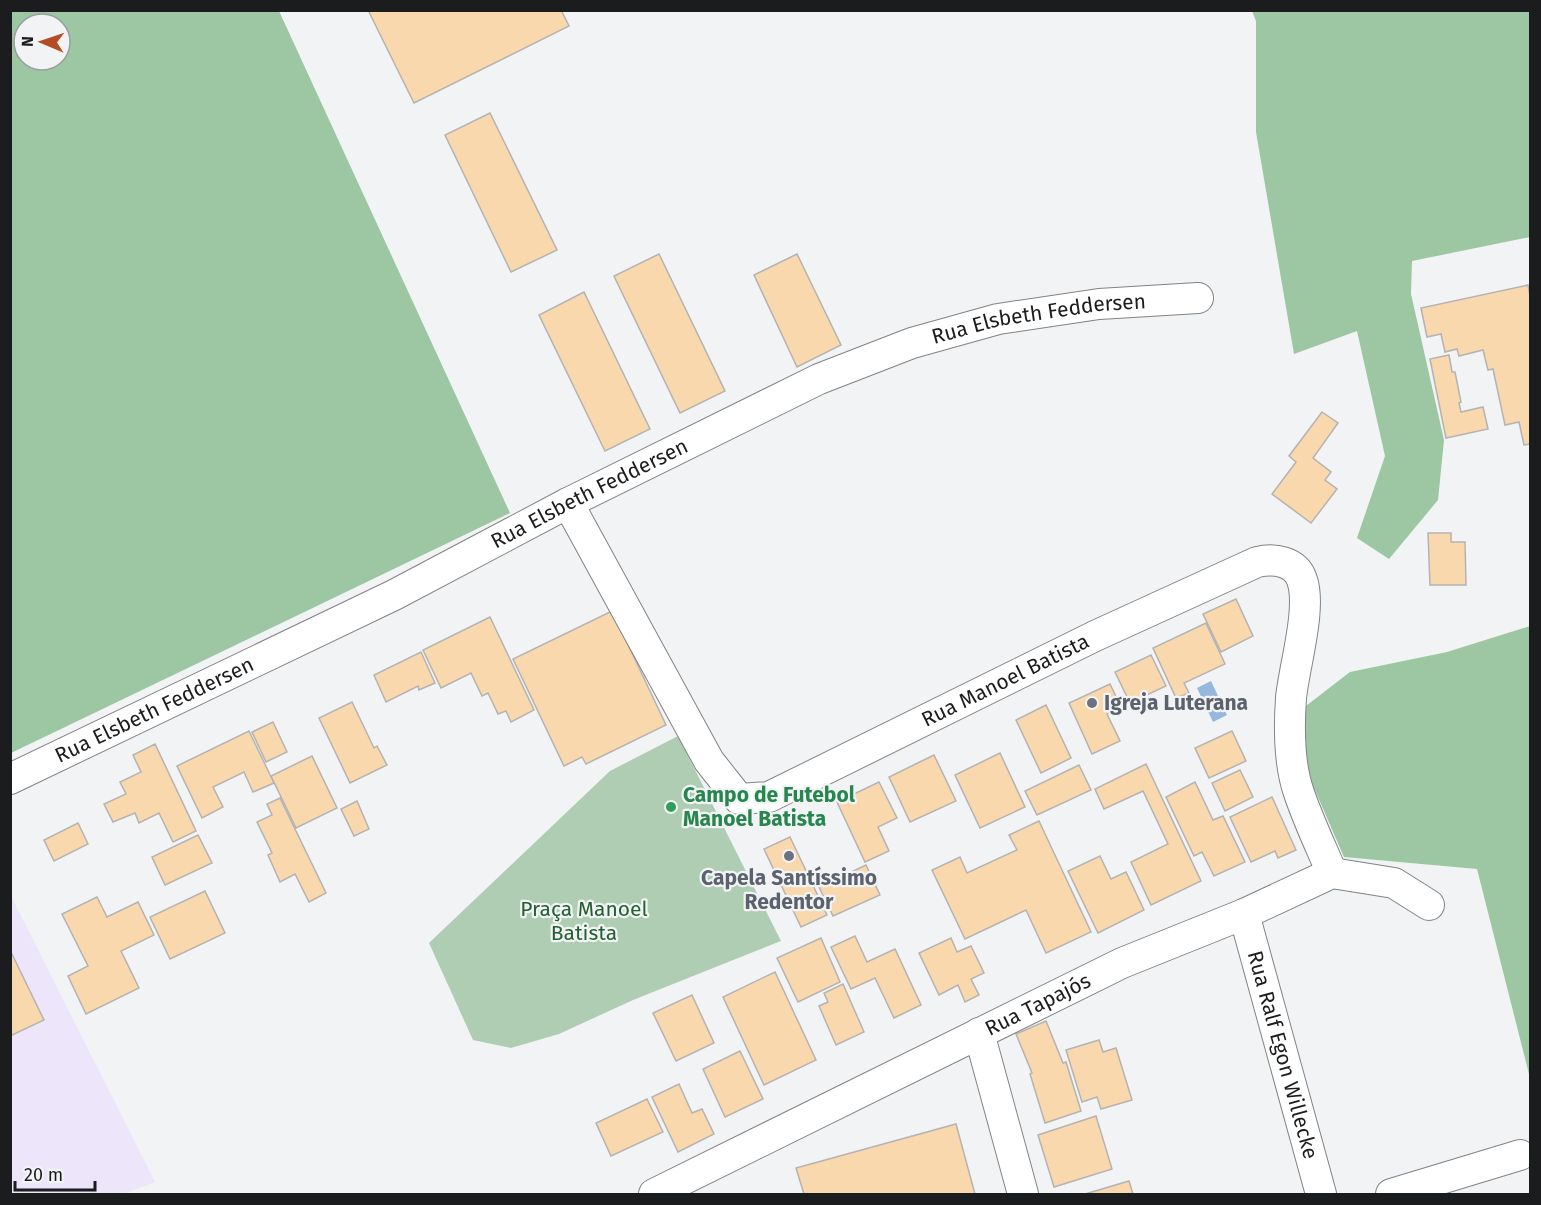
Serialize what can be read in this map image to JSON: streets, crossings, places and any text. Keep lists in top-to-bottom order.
{
  "streets": {
    "street": [
      "Rua Elsbeth Feddersen",
      "Rua Manoel Batista",
      "Rua Tapajós",
      "Rua Ralf Egon Willecke"
    ]
  },
  "crossings": [
    ["Rua Elsbeth Feddersen", "Rua Manoel Batista"],
    ["Rua Manoel Batista", "Rua Tapajós"],
    ["Rua Tapajós", "Rua Ralf Egon Willecke"]
  ],
  "parks": ["Praça Manoel Batista"],
  "places": ["Igreja Luterana", "Campo de Futebol Manoel Batista", "Capela Santíssimo Redentor"],
  "scale_bar": "20 m",
  "north": "left"
}
